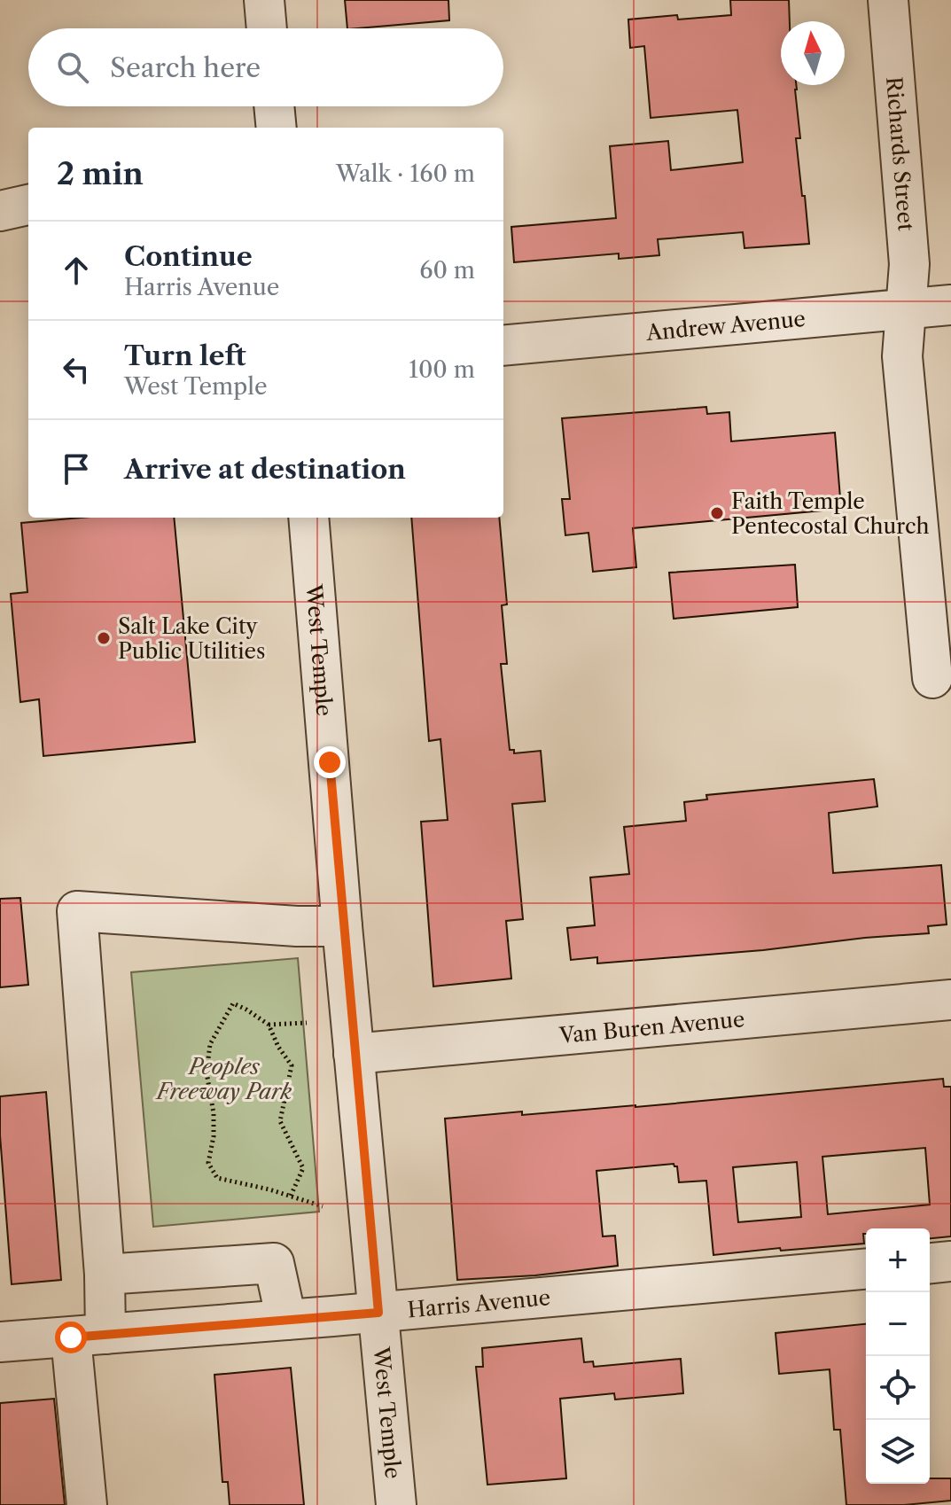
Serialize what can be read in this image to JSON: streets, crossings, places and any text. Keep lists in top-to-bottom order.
{
  "streets": {
    "street": [
      "Richards Street",
      "Andrew Avenue",
      "West Temple",
      "Van Buren Avenue",
      "Harris Avenue"
    ]
  },
  "crossings": [
    ["Richards Street", "Andrew Avenue"],
    ["West Temple", "Van Buren Avenue"],
    ["West Temple", "Harris Avenue"]
  ],
  "parks": ["Peoples Freeway Park"],
  "places": ["Faith Temple Pentecostal Church", "Salt Lake City Public Utilities"],
  "north": "top",
  "page": {
    "search": "Search here",
    "heading": ["2 min", "Walk · 160 m"],
    "list": [
      ["Continue", "Harris Avenue", "60 m"],
      ["Turn left", "West Temple", "100 m"],
      "Arrive at destination"
    ],
    "map_buttons": ["+", "−"]
  }
}
